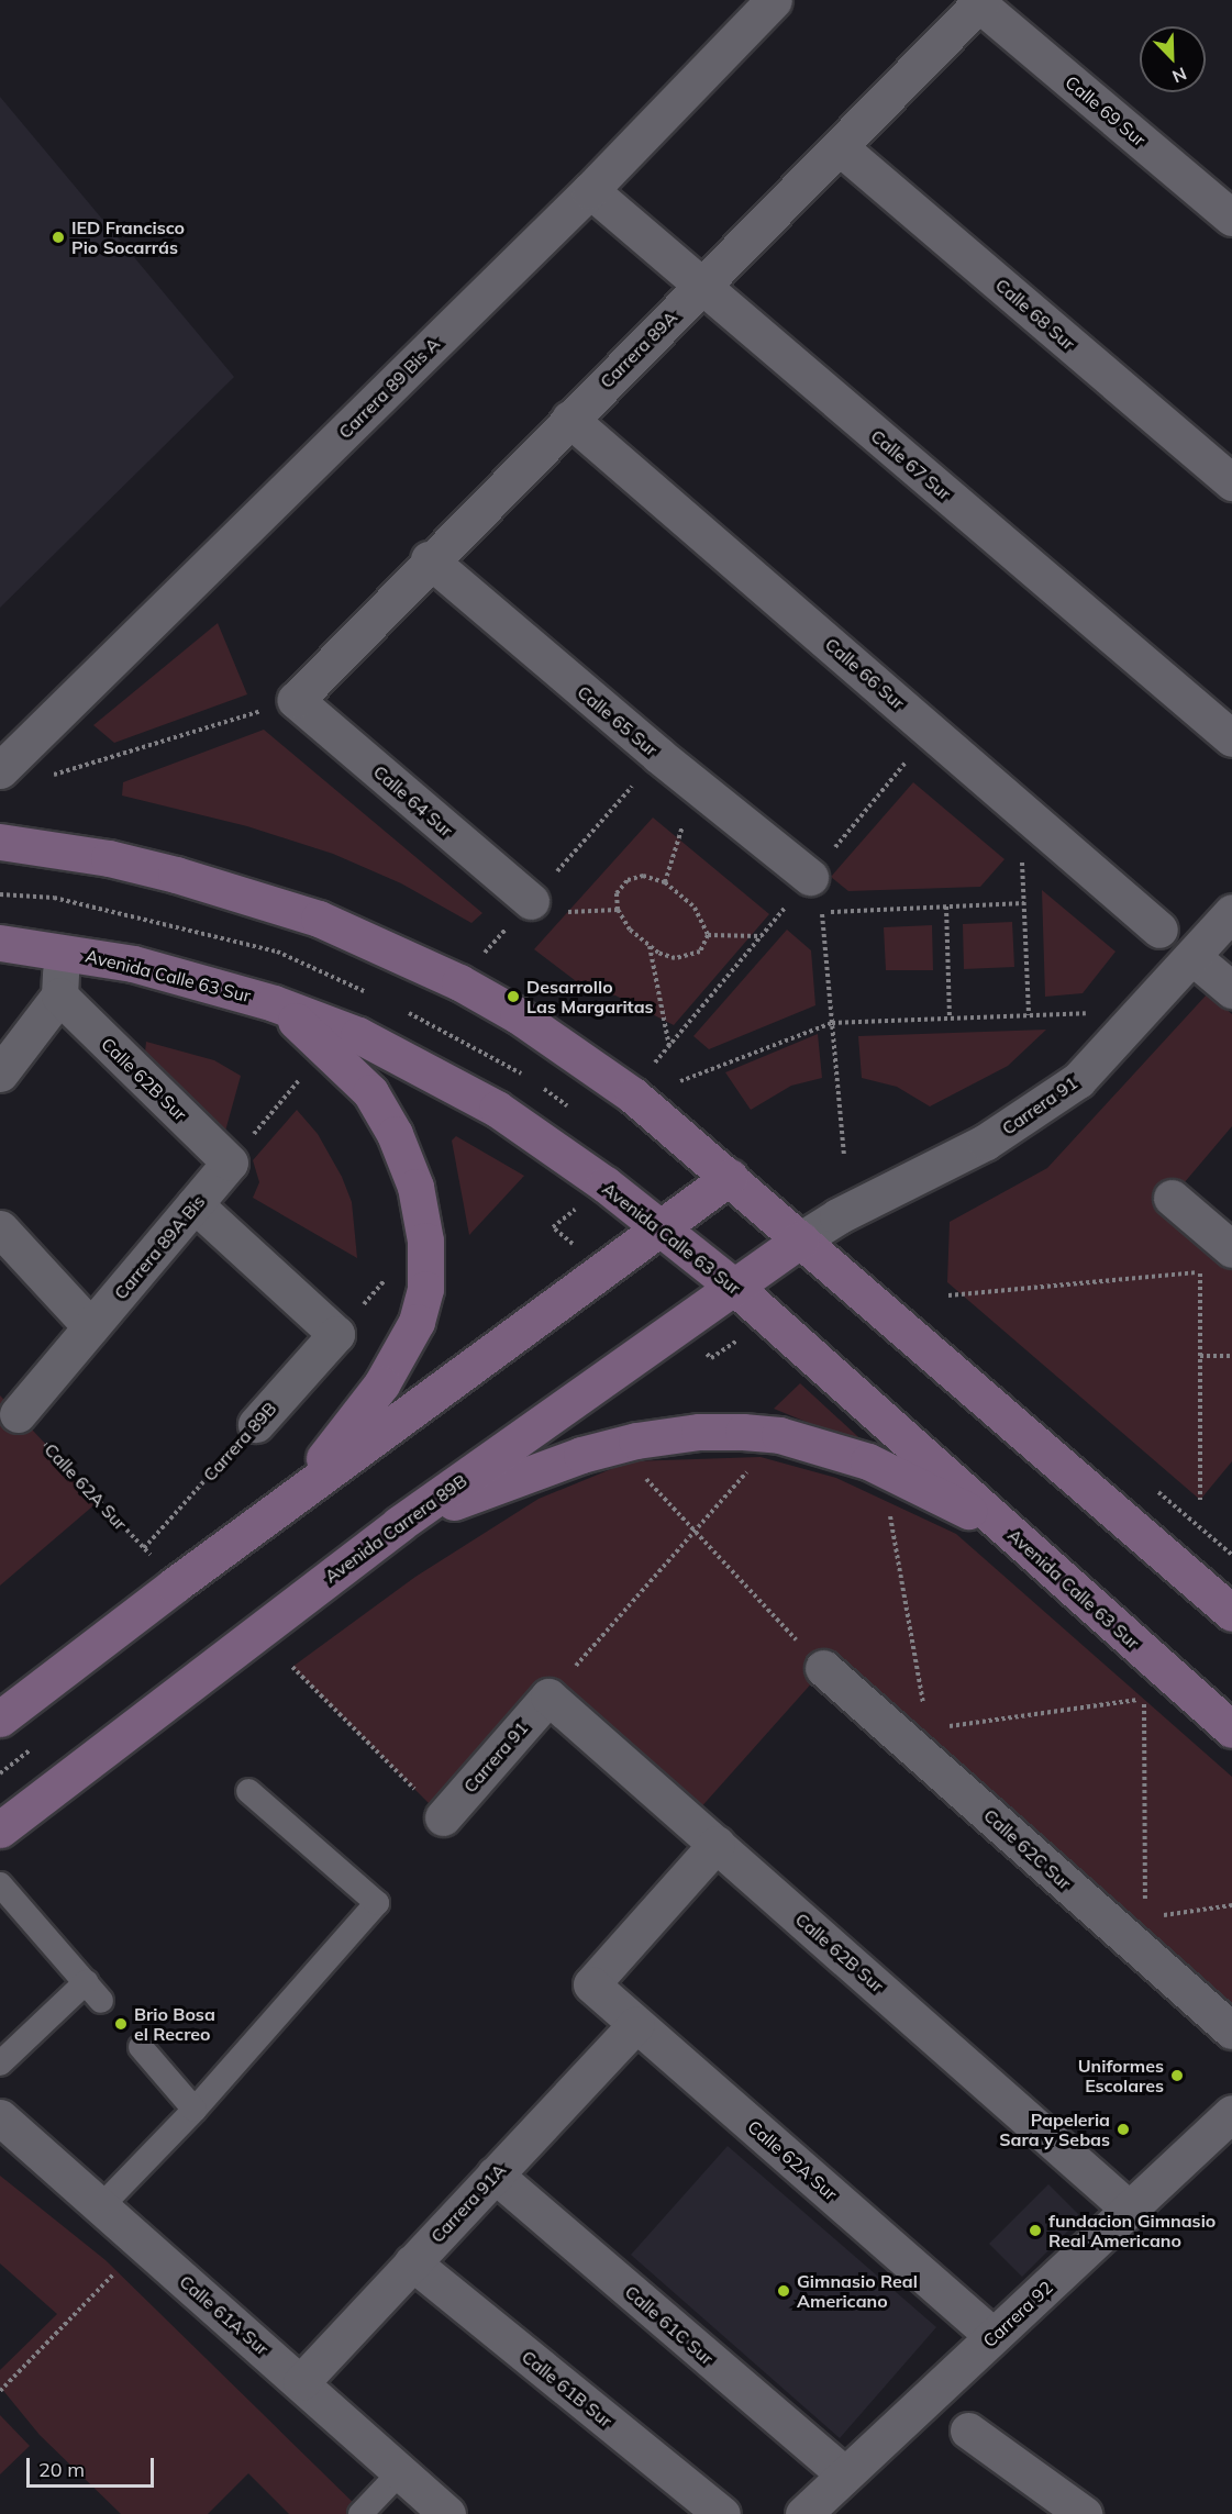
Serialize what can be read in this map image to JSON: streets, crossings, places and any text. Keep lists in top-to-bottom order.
{
  "streets": {
    "main road": ["Avenida Calle 63 Sur", "Avenida Carrera 89B"],
    "street": [
      "Calle 69 Sur",
      "Calle 68 Sur",
      "Carrera 89A",
      "Carrera 89 Bis A",
      "Calle 67 Sur",
      "Calle 66 Sur",
      "Calle 65 Sur",
      "Calle 64 Sur",
      "Calle 62B Sur",
      "Carrera 91",
      "Carrera 89A Bis",
      "Carrera 89B",
      "Calle 62A Sur",
      "Calle 62C Sur",
      "Carrera 91A",
      "Carrera 92",
      "Calle 61A Sur",
      "Calle 61C Sur",
      "Calle 61B Sur"
    ]
  },
  "crossings": [
    ["Calle 69 Sur", "Carrera 89A"],
    ["Calle 68 Sur", "Carrera 89A"],
    ["Carrera 89A", "Calle 67 Sur"],
    ["Carrera 89A", "Calle 66 Sur"],
    ["Carrera 89A", "Calle 65 Sur"],
    ["Carrera 89A", "Calle 64 Sur"],
    ["Carrera 89 Bis A", "Calle 67 Sur"],
    ["Avenida Calle 63 Sur", "Avenida Carrera 89B"],
    ["Calle 62B Sur", "Carrera 91"],
    ["Calle 62B Sur", "Carrera 89A Bis"],
    ["Calle 62B Sur", "Calle 62A Sur"],
    ["Calle 62B Sur", "Carrera 92"],
    ["Carrera 91", "Avenida Carrera 89B"],
    ["Carrera 89A Bis", "Carrera 89B"],
    ["Carrera 89A Bis", "Calle 62A Sur"],
    ["Carrera 89B", "Calle 62A Sur"],
    ["Calle 62A Sur", "Carrera 91A"],
    ["Calle 62A Sur", "Carrera 92"],
    ["Carrera 91A", "Calle 61A Sur"],
    ["Carrera 91A", "Calle 61C Sur"],
    ["Carrera 91A", "Calle 61B Sur"],
    ["Carrera 92", "Calle 61C Sur"]
  ],
  "places": [
    "IED Francisco Pio Socarrás",
    "Desarrollo Las Margaritas",
    "Brio Bosa el Recreo",
    "Uniformes Escolares",
    "Papeleria Sara y Sebas",
    "fundacion Gimnasio Real Americano",
    "Gimnasio Real Americano"
  ],
  "scale_bar": "20 m",
  "north": "bottom right"
}
